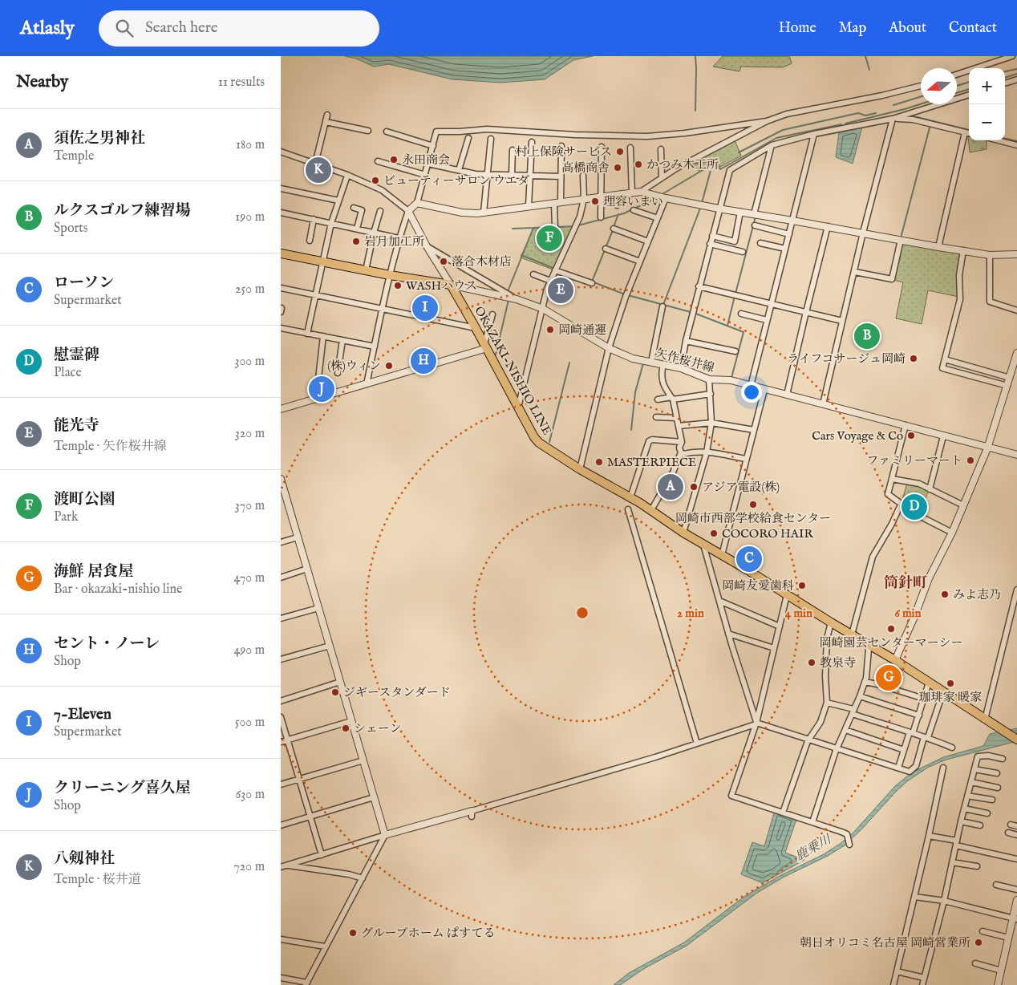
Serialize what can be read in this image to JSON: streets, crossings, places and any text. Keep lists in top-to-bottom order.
{
  "streets": {
    "main road": ["OKAZAKI-NISHIO LINE"],
    "street": ["矢作桜井線"]
  },
  "crossings": [
    ["矢作桜井線", "OKAZAKI-NISHIO LINE"]
  ],
  "districts": ["筒針町"],
  "water": ["鹿乗川"],
  "places": [
    "村上保険サービス",
    "永田商会",
    "かつみ木工所",
    "高橋商舎",
    "ビューティーサロン ウエダ",
    "理容いまい",
    "岩月加工所",
    "落合木材店",
    "WASHハウス",
    "岡崎通運",
    "ライフコサージュ岡崎",
    "(株)ウィン",
    "Cars Voyage & Co",
    "ファミリーマート",
    "MASTERPIECE",
    "アジア電設(株)",
    "岡崎市西部学校給食センター",
    "COCORO HAIR",
    "岡崎友愛歯科",
    "みよ志乃",
    "岡崎園芸センターマーシー",
    "教泉寺",
    "珈琲家 暖家",
    "ジギースタンダード",
    "シェーン",
    "グループホーム ぱすてる",
    "朝日オリコミ名古屋 岡崎営業所"
  ],
  "north": "left",
  "page": {
    "header": "Atlasly",
    "search": "Search here",
    "nav": [
      "Home",
      "Map",
      "About",
      "Contact"
    ],
    "heading": ["Nearby", "11 results"],
    "map_buttons": ["+", "−"],
    "list": [
      {
        "mark": "A",
        "name": "須佐之男神社",
        "note": "Temple",
        "value": "180 m"
      },
      {
        "mark": "B",
        "name": "ルクスゴルフ練習場",
        "note": "Sports",
        "value": "190 m"
      },
      {
        "mark": "C",
        "name": "ローソン",
        "note": "Supermarket",
        "value": "250 m"
      },
      {
        "mark": "D",
        "name": "慰霊碑",
        "note": "Place",
        "value": "300 m"
      },
      {
        "mark": "E",
        "name": "能光寺",
        "note": "Temple · 矢作桜井線",
        "value": "320 m"
      },
      {
        "mark": "F",
        "name": "渡町公園",
        "note": "Park",
        "value": "370 m"
      },
      {
        "mark": "G",
        "name": "海鮮 居食屋",
        "note": "Bar · okazaki-nishio line",
        "value": "470 m"
      },
      {
        "mark": "H",
        "name": "セント・ノーレ",
        "note": "Shop",
        "value": "490 m"
      },
      {
        "mark": "I",
        "name": "7-Eleven",
        "note": "Supermarket",
        "value": "500 m"
      },
      {
        "mark": "J",
        "name": "クリーニング喜久屋",
        "note": "Shop",
        "value": "630 m"
      },
      {
        "mark": "K",
        "name": "八剱神社",
        "note": "Temple · 桜井道",
        "value": "720 m"
      }
    ],
    "pins": [
      "K",
      "F",
      "E",
      "I",
      "B",
      "H",
      "J",
      "A",
      "D",
      "C",
      "G"
    ]
  },
  "rings": ["2 min", "4 min", "6 min"]
}
